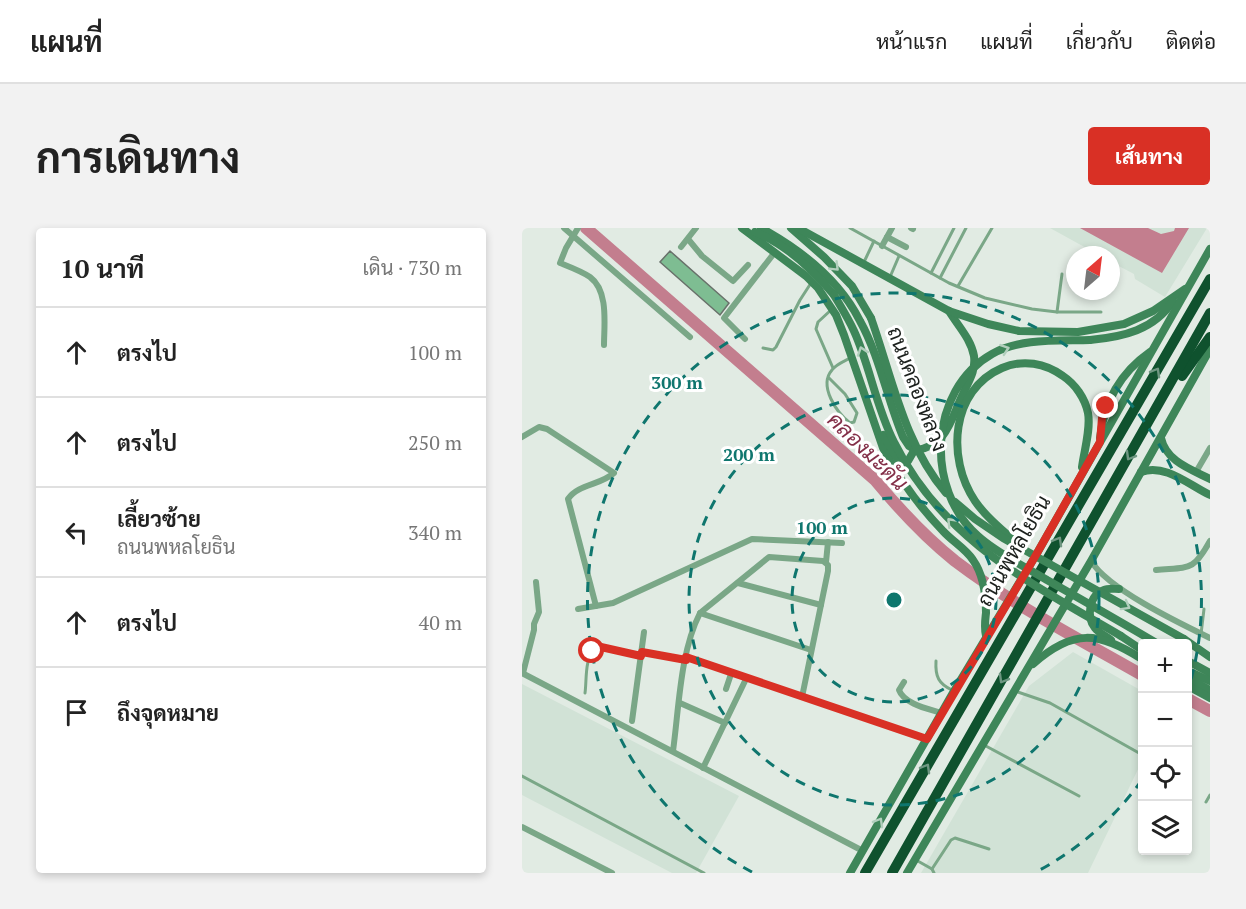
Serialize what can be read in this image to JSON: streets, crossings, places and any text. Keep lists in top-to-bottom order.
{
  "streets": {
    "highway": ["ถนนพหลโยธิน"],
    "main road": ["ถนนคลองหลวง"]
  },
  "water": ["คลองมะดัน"],
  "north": "top right",
  "page": {
    "header": "แผนที่",
    "nav": [
      "หน้าแรก",
      "แผนที่",
      "เกี่ยวกับ",
      "ติดต่อ"
    ],
    "buttons": "เส้นทาง",
    "title": "การเดินทาง",
    "heading": ["10 นาที", "เดิน · 730 m"],
    "list": [
      ["ตรงไป", "100 m"],
      ["ตรงไป", "250 m"],
      ["เลี้ยวซ้าย", "ถนนพหลโยธิน", "340 m"],
      ["ตรงไป", "40 m"],
      "ถึงจุดหมาย"
    ],
    "map_buttons": ["+", "−"]
  },
  "rings": ["300 m", "200 m", "100 m"]
}
